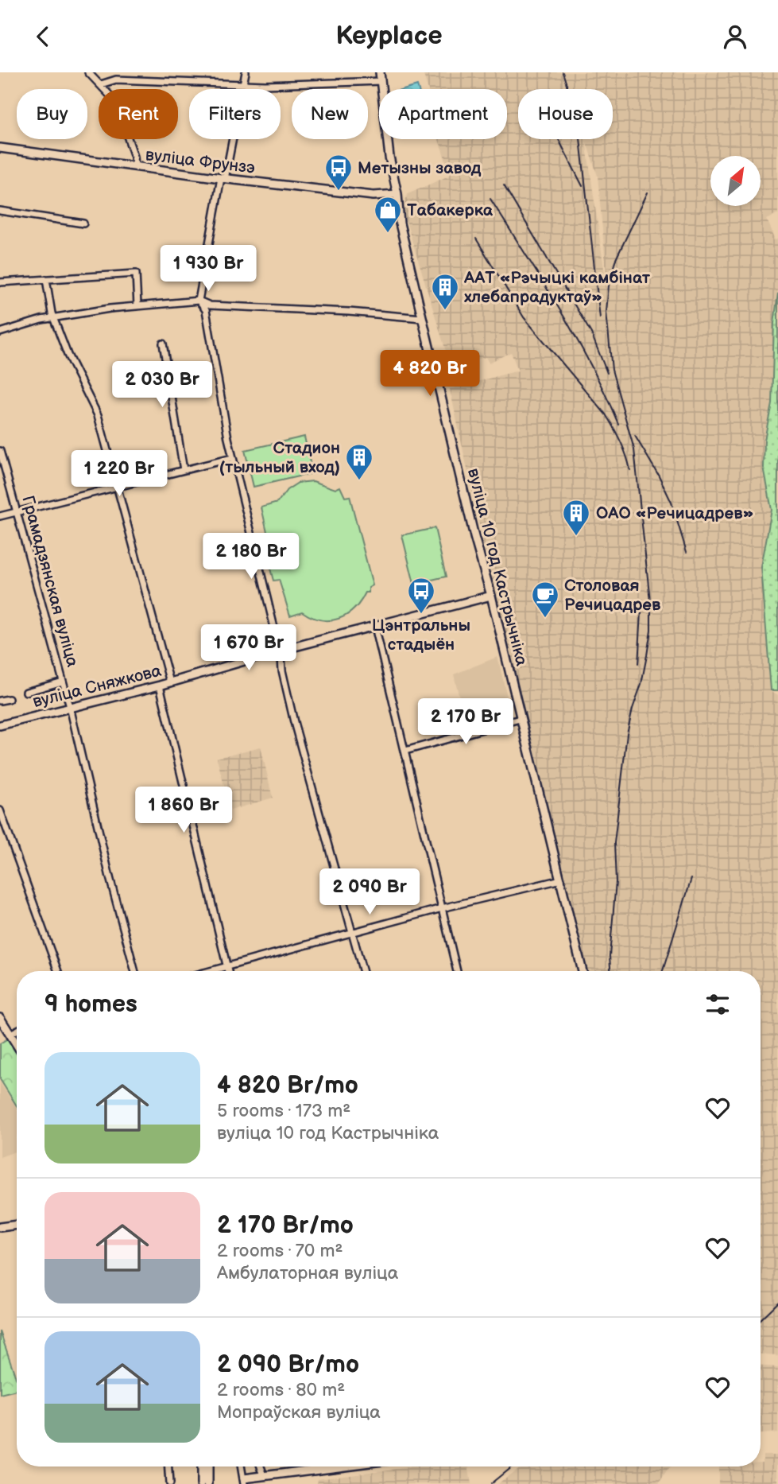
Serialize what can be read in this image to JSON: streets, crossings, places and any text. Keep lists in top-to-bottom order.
{
  "streets": {
    "street": [
      "вуліца Фрунзэ",
      "вуліца 10 год Кастрычніка",
      "Грамадзянская вуліца",
      "вуліца Сняжкова"
    ]
  },
  "crossings": [
    ["вуліца Фрунзэ", "вуліца 10 год Кастрычніка"],
    ["вуліца 10 год Кастрычніка", "вуліца Сняжкова"],
    ["Грамадзянская вуліца", "вуліца Сняжкова"]
  ],
  "places": {
    "bus stop": ["Метызны завод", "Цэнтральны стадыён"],
    "shop": ["Табакерка"],
    "building": ["ААТ «Рэчыцкі камбінат хлебапрадуктаў»", "Стадион (тыльный вход)", "ОАО «Речицадрев»"],
    "cafe": ["Столовая Речицадрев"]
  },
  "north": "top right",
  "page": {
    "header": "Keyplace",
    "chip": [
      "Buy",
      "Rent",
      "Filters",
      "New",
      "Apartment",
      "House"
    ],
    "price": [
      "1 930 Br",
      "4 820 Br",
      "2 030 Br",
      "1 220 Br",
      "2 180 Br",
      "1 670 Br",
      "2 170 Br",
      "1 860 Br",
      "2 090 Br"
    ],
    "heading": "9 homes",
    "list": [
      {
        "name": "4 820 Br/mo",
        "note": "5 rooms · 173 m² · вуліца 10 год Кастрычніка"
      },
      {
        "name": "2 170 Br/mo",
        "note": "2 rooms · 70 m² · Амбулаторная вуліца"
      },
      {
        "name": "2 090 Br/mo",
        "note": "2 rooms · 80 m² · Мопраўская вуліца"
      }
    ]
  }
}
